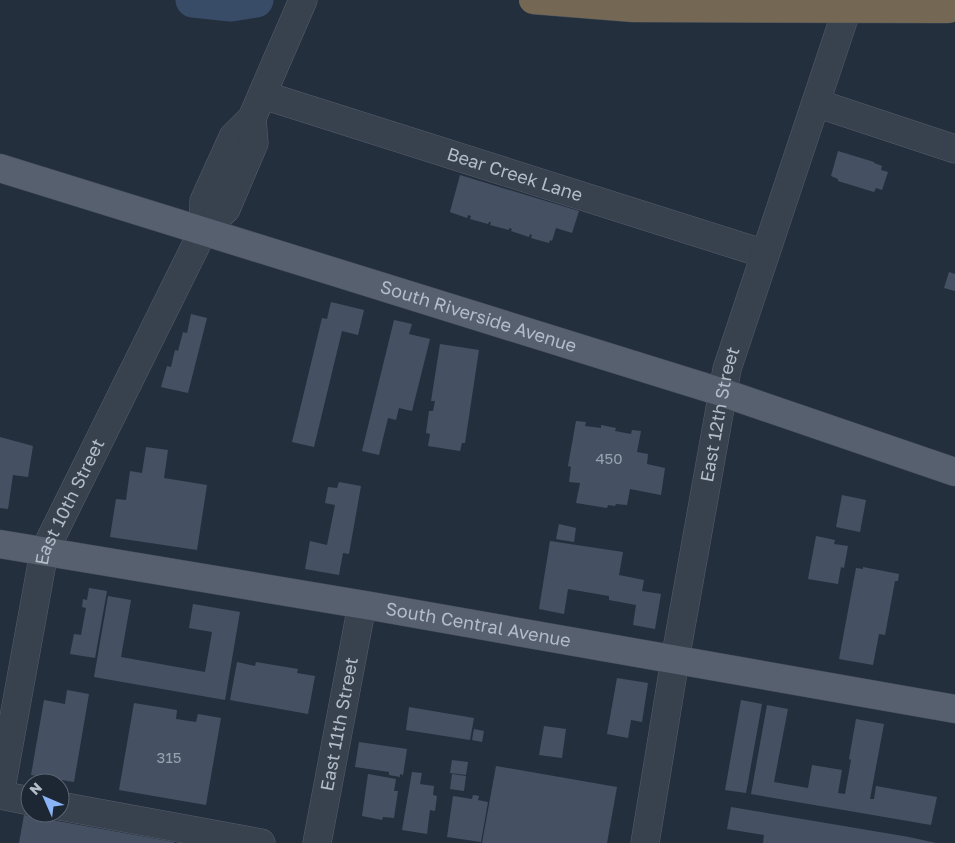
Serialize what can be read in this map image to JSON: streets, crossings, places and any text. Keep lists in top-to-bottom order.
{
  "streets": {
    "main road": ["South Riverside Avenue", "South Central Avenue"],
    "street": [
      "Bear Creek Lane",
      "East 12th Street",
      "East 10th Street",
      "East 11th Street"
    ]
  },
  "crossings": [
    ["Bear Creek Lane", "East 12th Street"],
    ["Bear Creek Lane", "East 10th Street"],
    ["South Riverside Avenue", "East 12th Street"],
    ["South Riverside Avenue", "East 10th Street"],
    ["East 12th Street", "South Central Avenue"],
    ["East 10th Street", "South Central Avenue"],
    ["South Central Avenue", "East 11th Street"]
  ],
  "house_numbers": ["450", "315"],
  "north": "top left"
}
